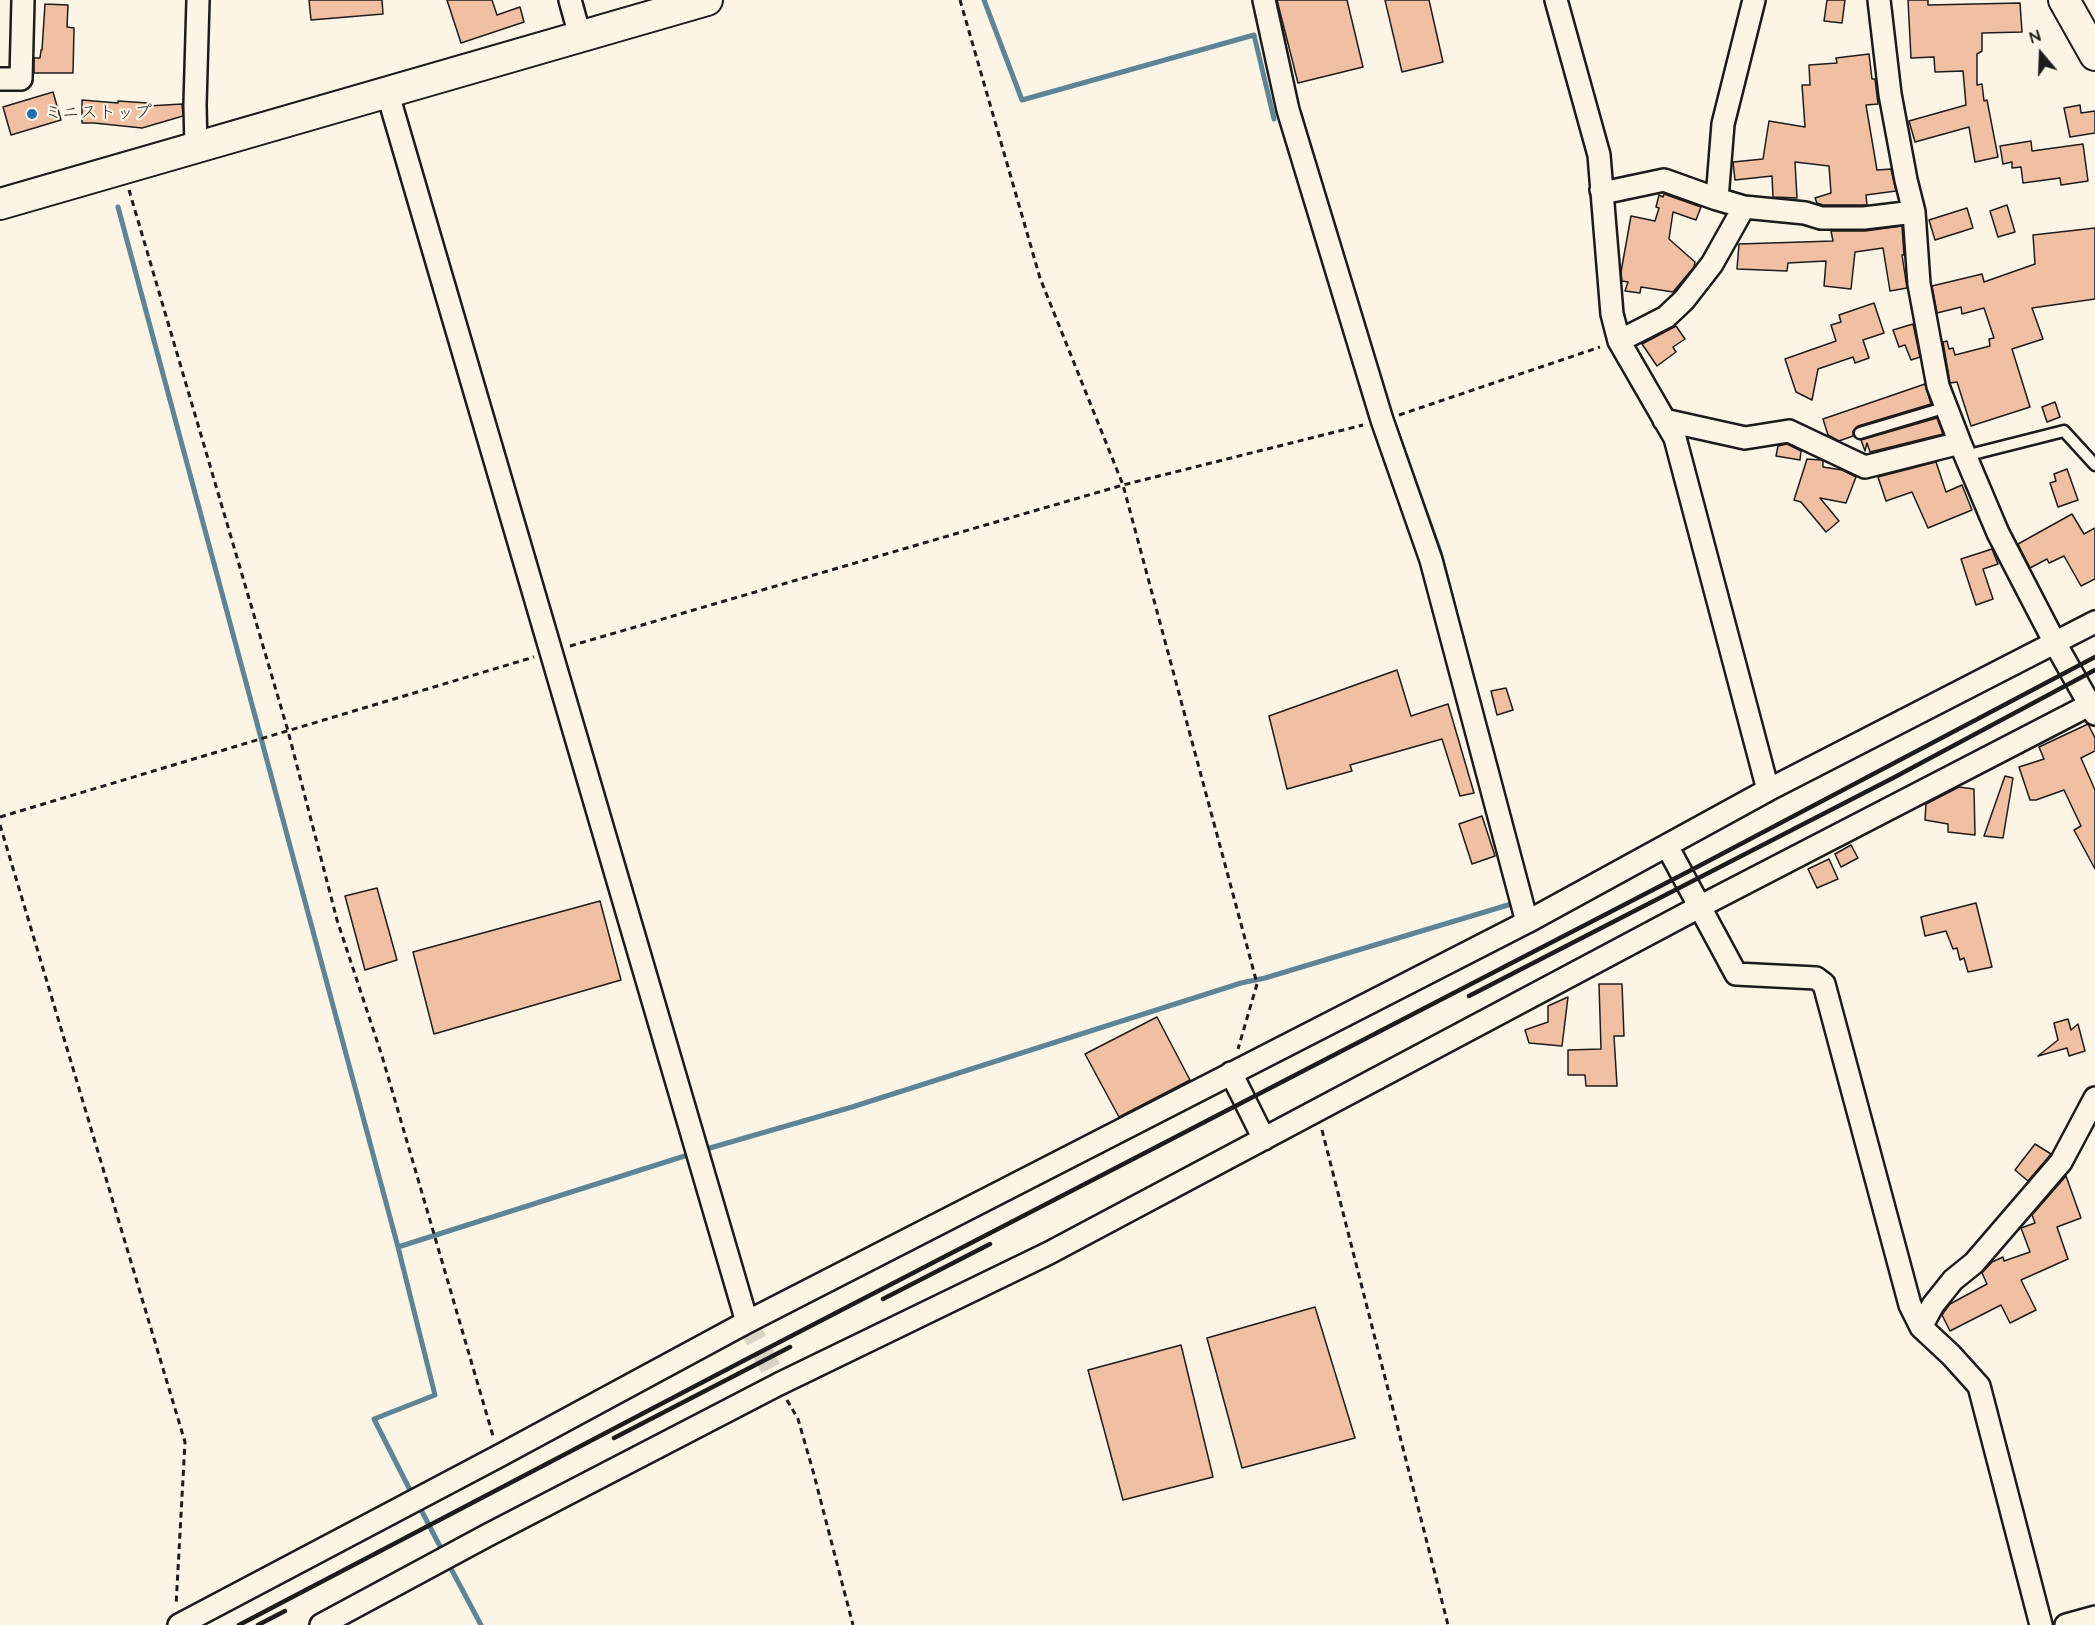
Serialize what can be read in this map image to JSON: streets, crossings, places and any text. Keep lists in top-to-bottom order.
{
  "places": ["ミニストップ"],
  "north": "top"
}
